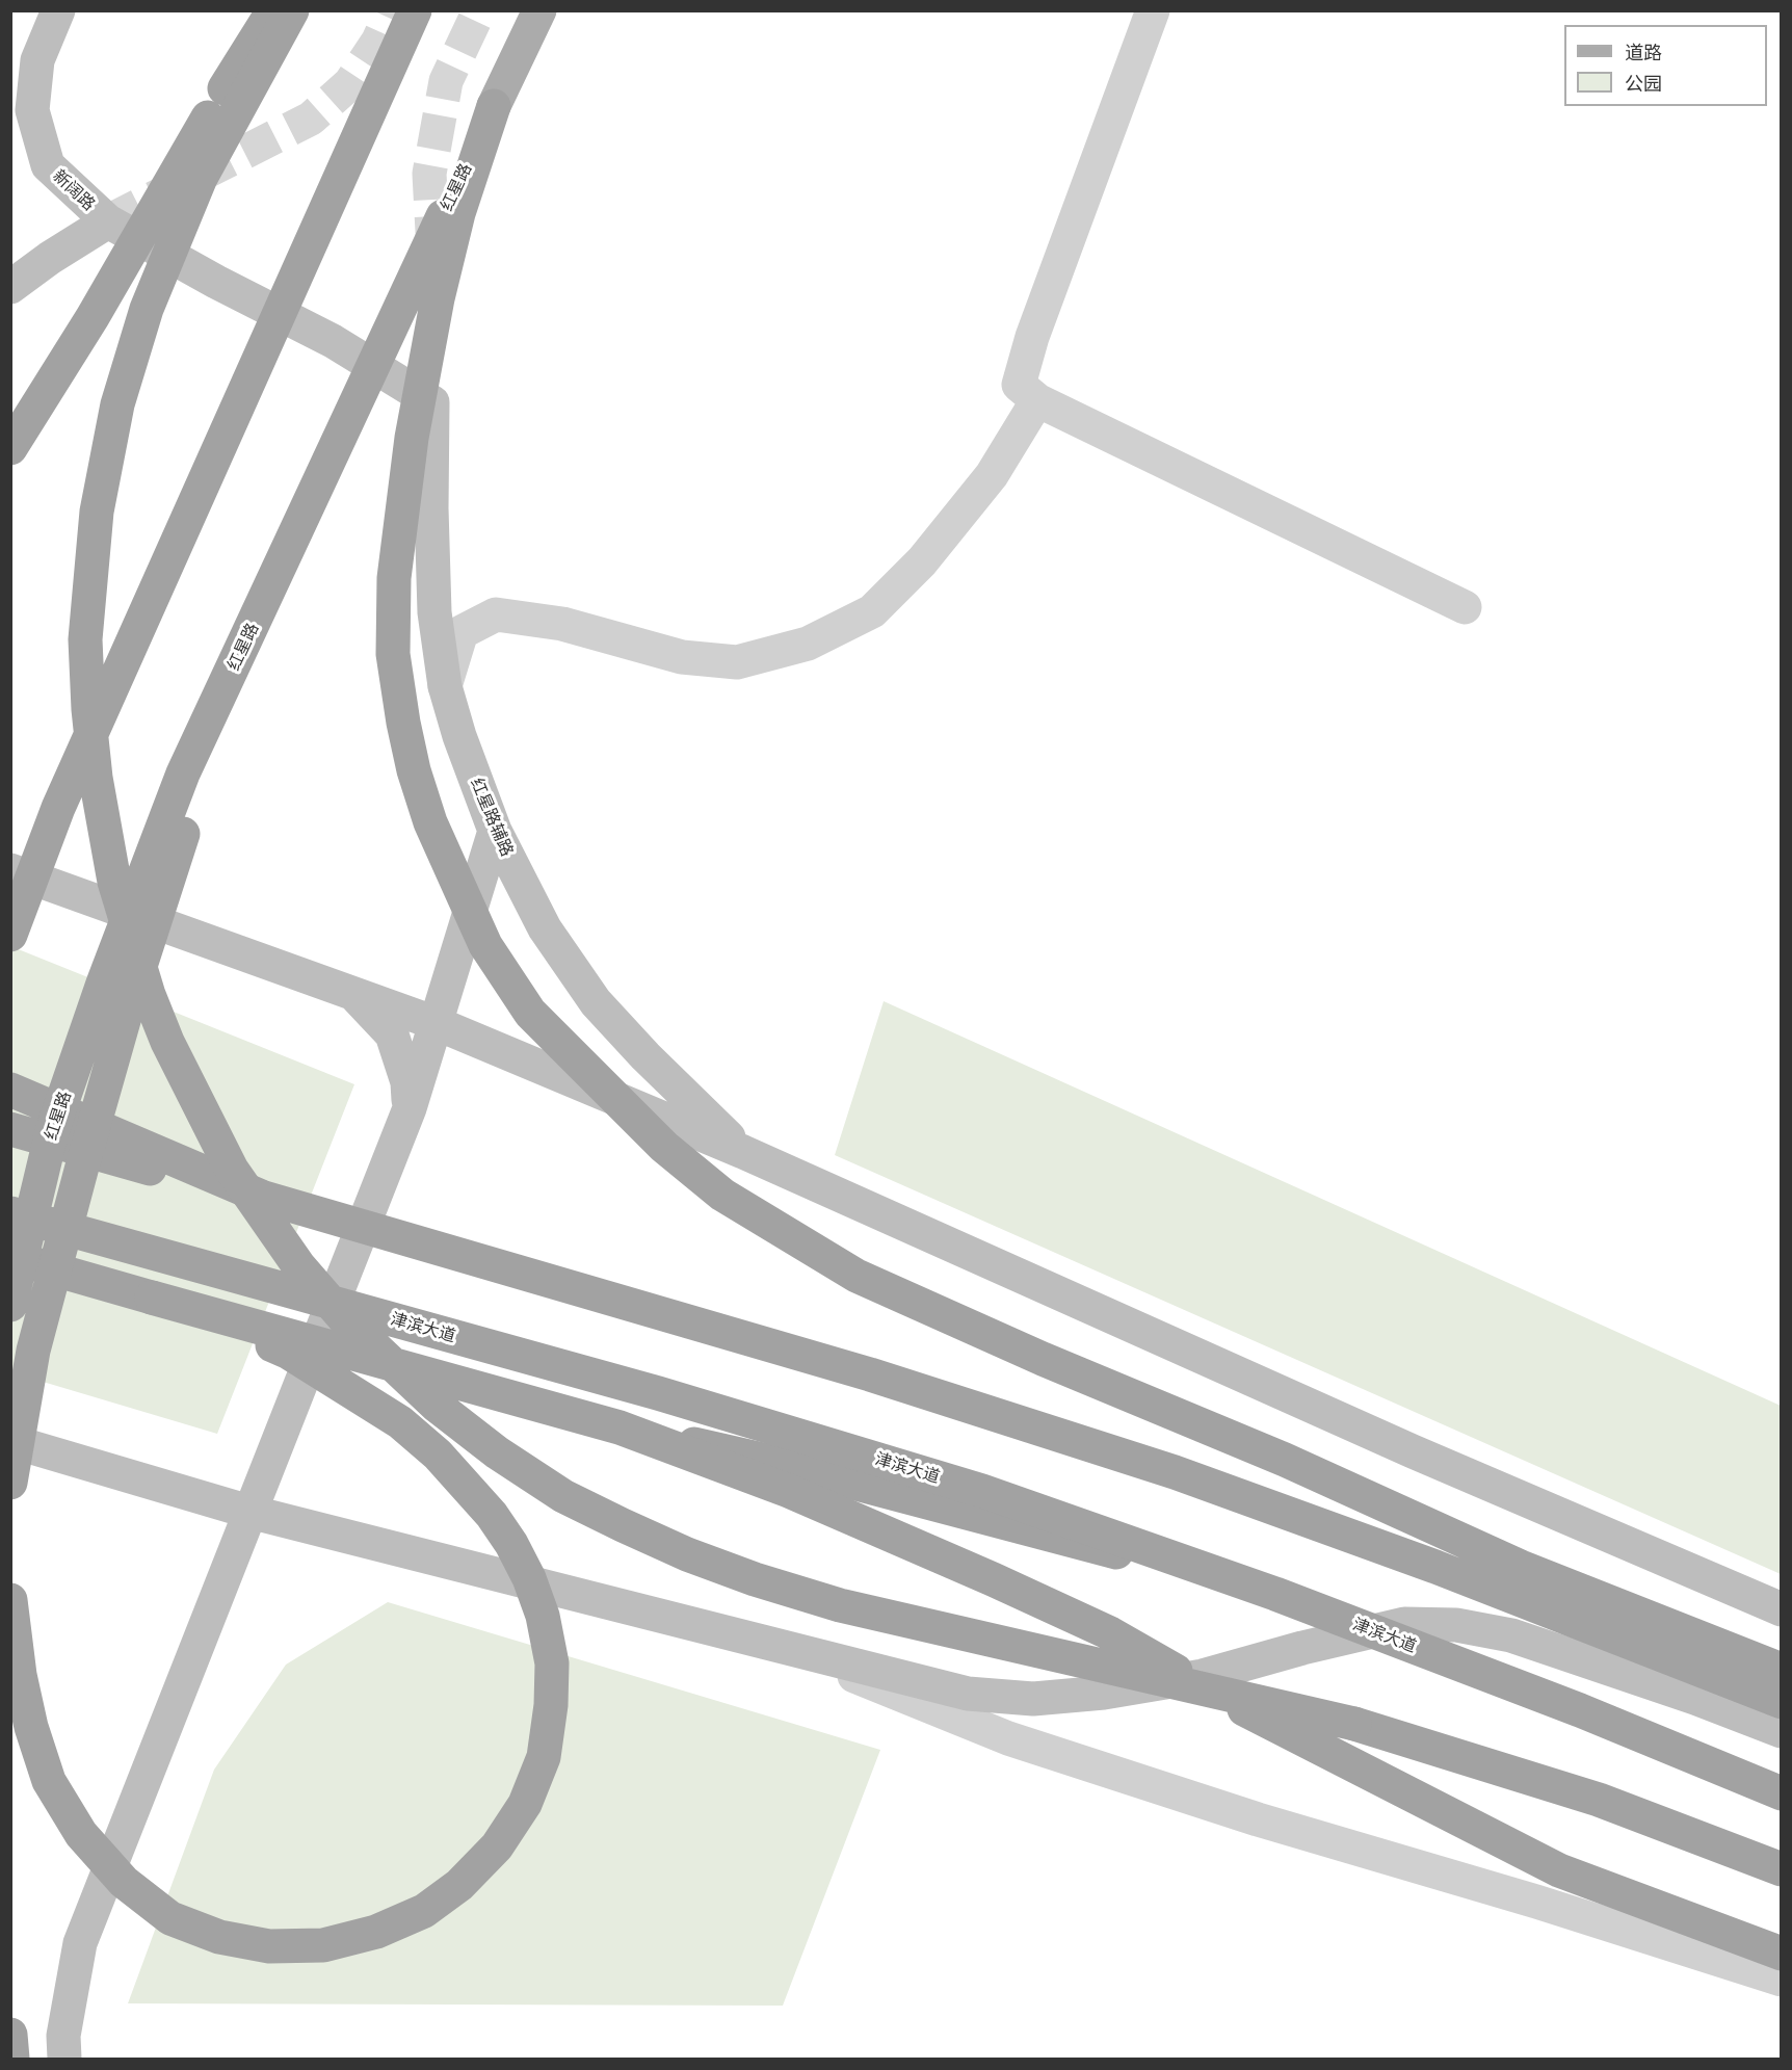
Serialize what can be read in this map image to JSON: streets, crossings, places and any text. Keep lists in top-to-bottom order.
{
  "streets": {
    "highway": ["红星路", "津滨大道"],
    "main road": ["新阔路", "红星路辅路"]
  },
  "crossings": [
    ["新阔路", "红星路辅路"]
  ],
  "legend": ["道路", "公园"]
}
